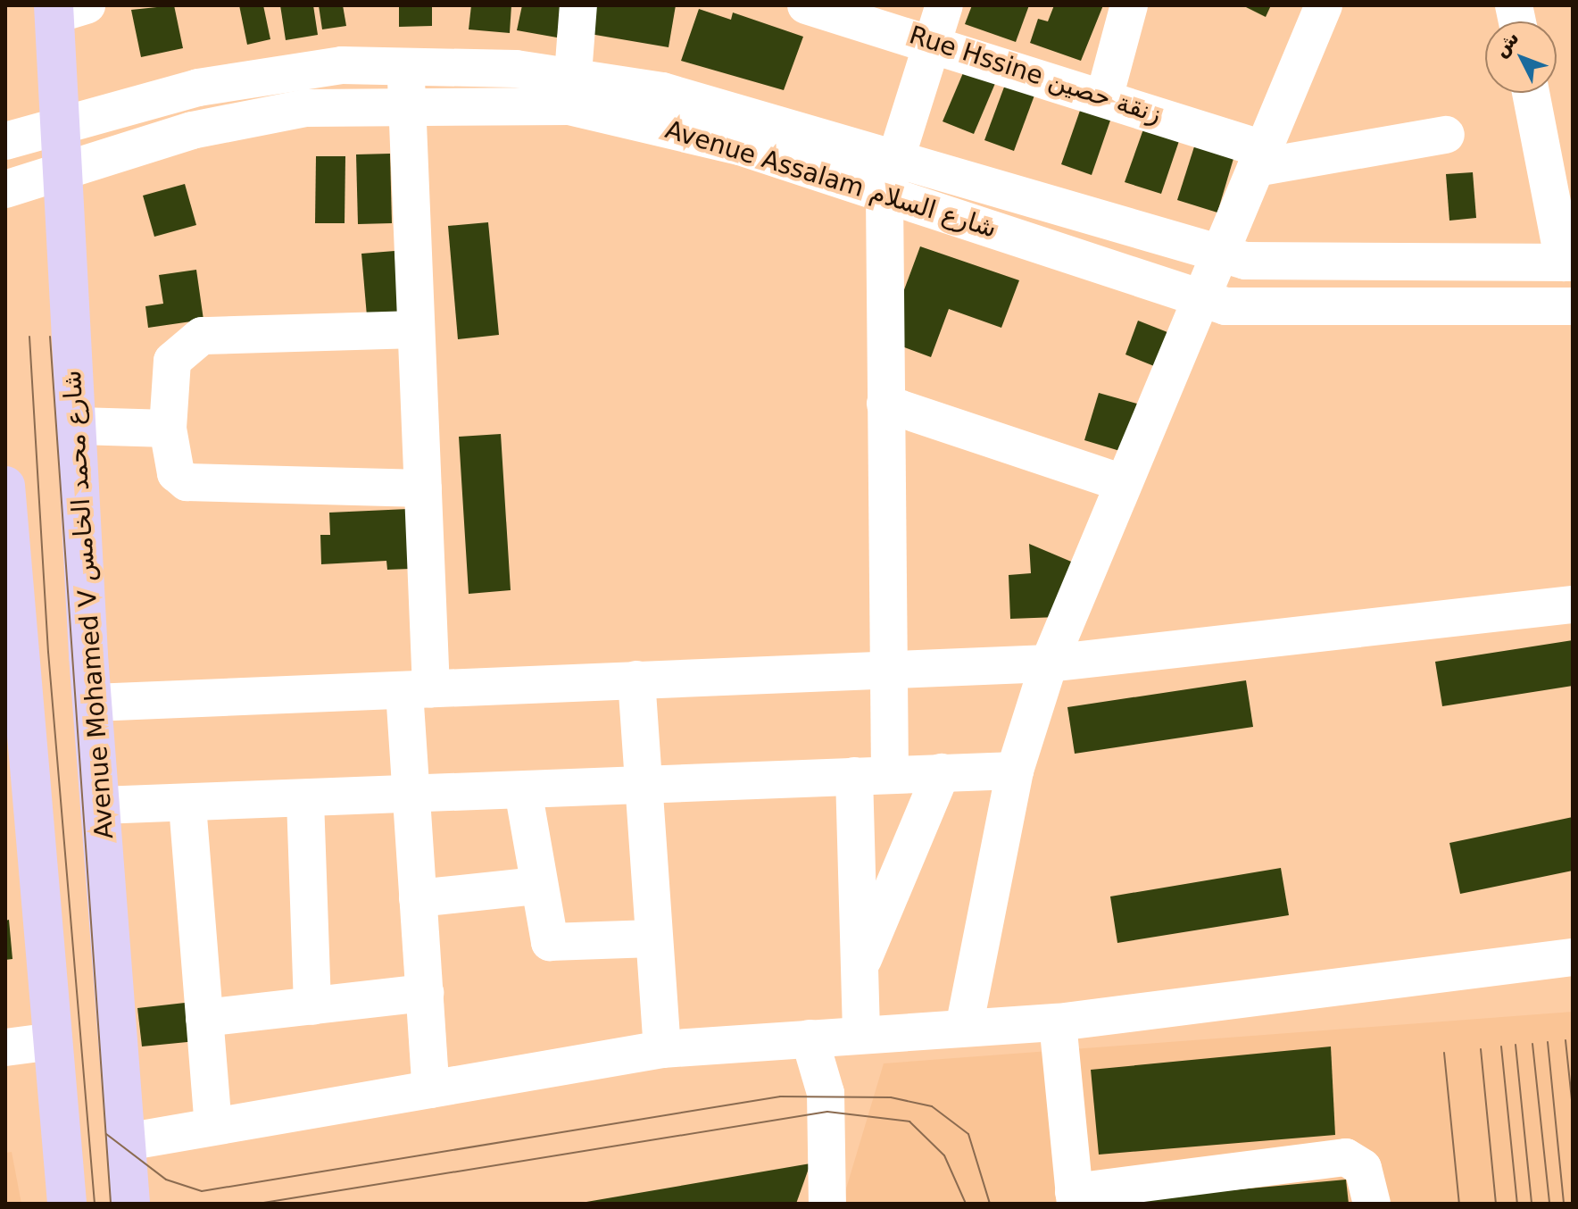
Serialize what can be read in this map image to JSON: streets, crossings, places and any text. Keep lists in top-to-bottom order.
{
  "streets": {
    "main road": ["Avenue Mohamed V شارع محمد الخامس"],
    "street": ["Rue Hssine زنقة حصين", "Avenue Assalam شارع السلام"]
  },
  "crossings": [
    ["Avenue Assalam شارع السلام", "Avenue Mohamed V شارع محمد الخامس"]
  ],
  "north": "top left"
}
